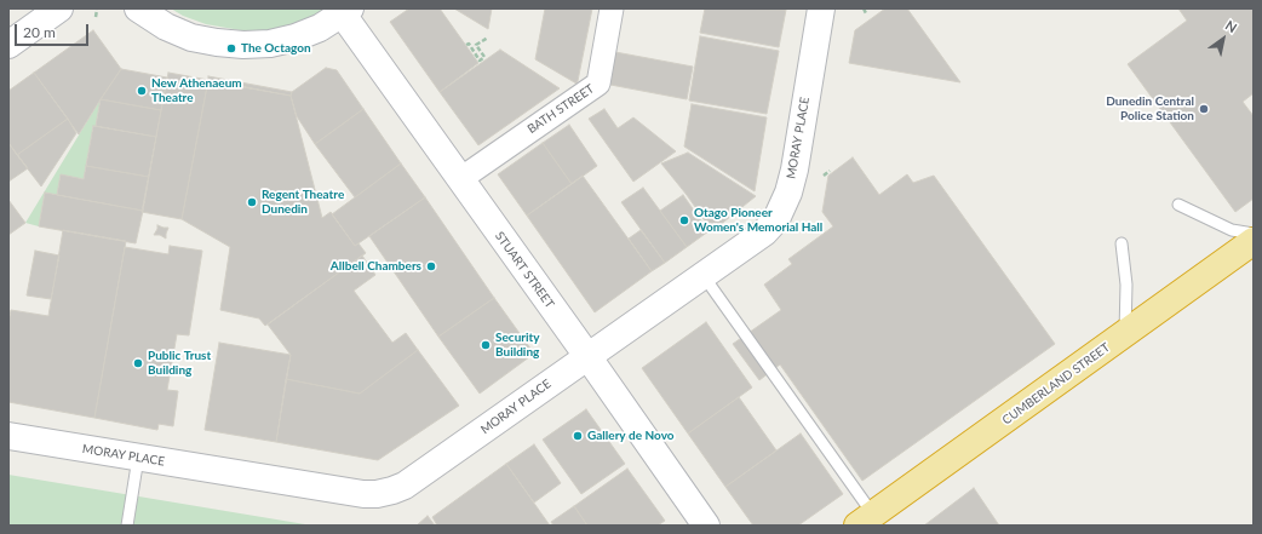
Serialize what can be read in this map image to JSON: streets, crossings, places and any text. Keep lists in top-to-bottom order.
{
  "streets": {
    "highway": ["CUMBERLAND STREET"],
    "street": ["BATH STREET", "MORAY PLACE", "STUART STREET"]
  },
  "crossings": [
    ["BATH STREET", "STUART STREET"],
    ["MORAY PLACE", "STUART STREET"]
  ],
  "places": [
    "The Octagon",
    "New Athenaeum Theatre",
    "Dunedin Central Police Station",
    "Regent Theatre Dunedin",
    "Otago Pioneer Women's Memorial Hall",
    "Allbell Chambers",
    "Security Building",
    "Public Trust Building",
    "Gallery de Novo"
  ],
  "scale_bar": "20 m",
  "north": "top right"
}
